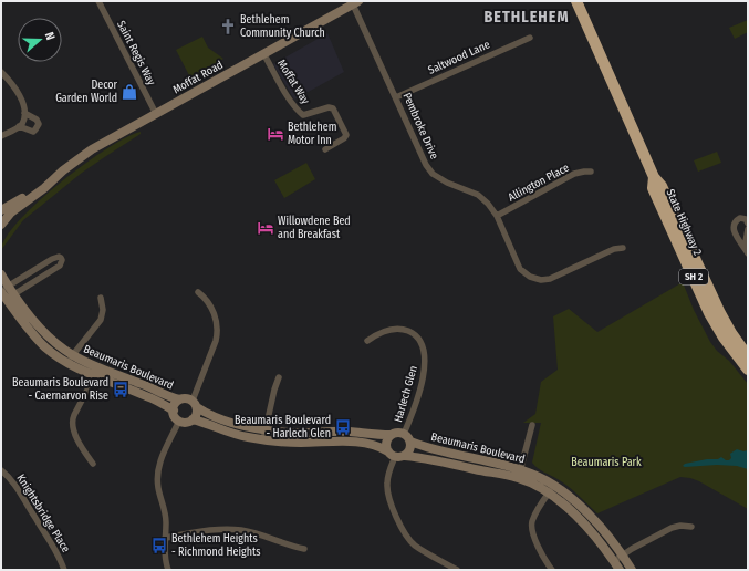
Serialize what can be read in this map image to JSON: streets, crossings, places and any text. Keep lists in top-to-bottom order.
{
  "streets": {
    "highway": ["State Highway 2", "SH 2"],
    "street": [
      "Saint Regis Way",
      "Saltwood Lane",
      "Moffat Road",
      "Moffat Way",
      "Pembroke Drive",
      "Allington Place",
      "Beaumaris Boulevard",
      "Harlech Glen",
      "Knightsbridge Place"
    ]
  },
  "crossings": [
    ["Saint Regis Way", "Moffat Road"],
    ["Saltwood Lane", "Pembroke Drive"],
    ["Moffat Road", "Moffat Way"],
    ["Moffat Road", "Pembroke Drive"],
    ["Pembroke Drive", "Allington Place"],
    ["Beaumaris Boulevard", "Harlech Glen"]
  ],
  "districts": ["BETHLEHEM"],
  "parks": ["Beaumaris Park"],
  "places": {
    "church": ["Bethlehem Community Church"],
    "shop": ["Decor Garden World"],
    "hotel": ["Bethlehem Motor Inn", "Willowdene Bed and Breakfast"],
    "bus stop": ["Beaumaris Boulevard - Caernarvon Rise", "Beaumaris Boulevard - Harlech Glen", "Bethlehem Heights - Richmond Heights"]
  },
  "north": "right"
}
